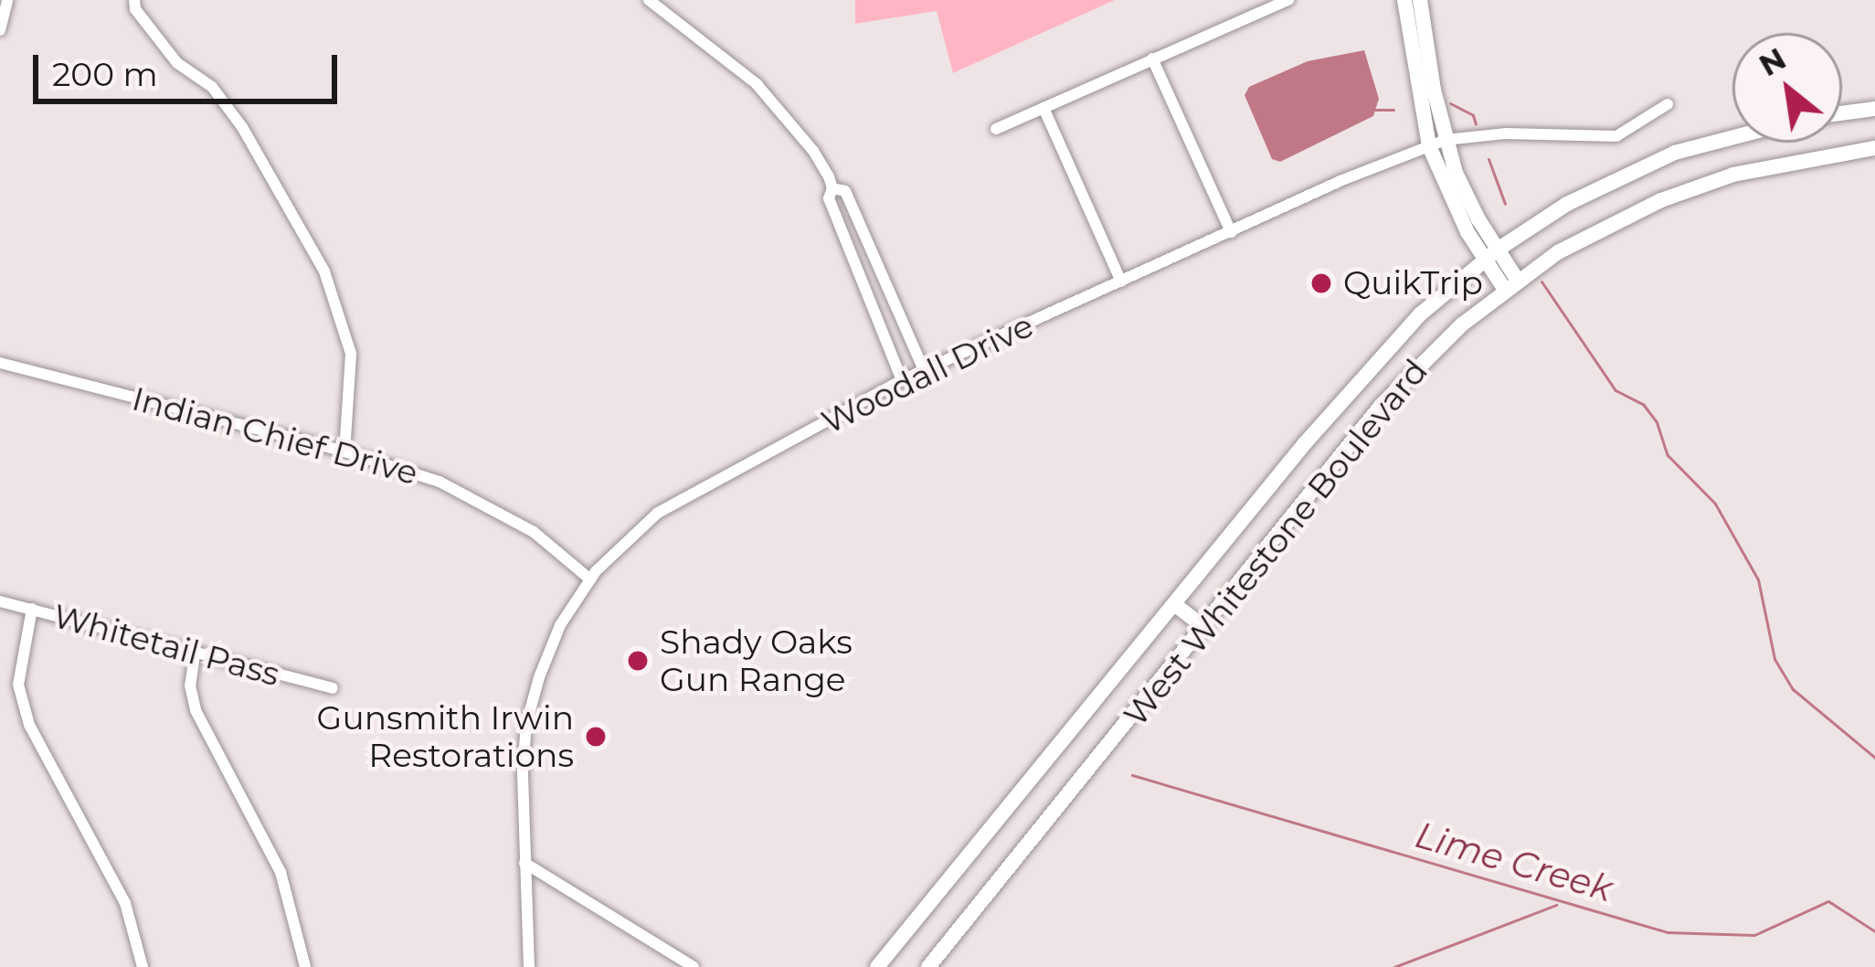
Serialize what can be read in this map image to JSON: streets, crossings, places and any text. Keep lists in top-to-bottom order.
{
  "streets": {
    "main road": ["West Whitestone Boulevard"],
    "street": ["Woodall Drive", "Indian Chief Drive", "Whitetail Pass"]
  },
  "crossings": [
    ["Woodall Drive", "Indian Chief Drive"]
  ],
  "water": ["Lime Creek"],
  "places": ["QuikTrip", "Shady Oaks Gun Range", "Gunsmith Irwin Restorations"],
  "scale_bar": "200 m",
  "north": "top left"
}
